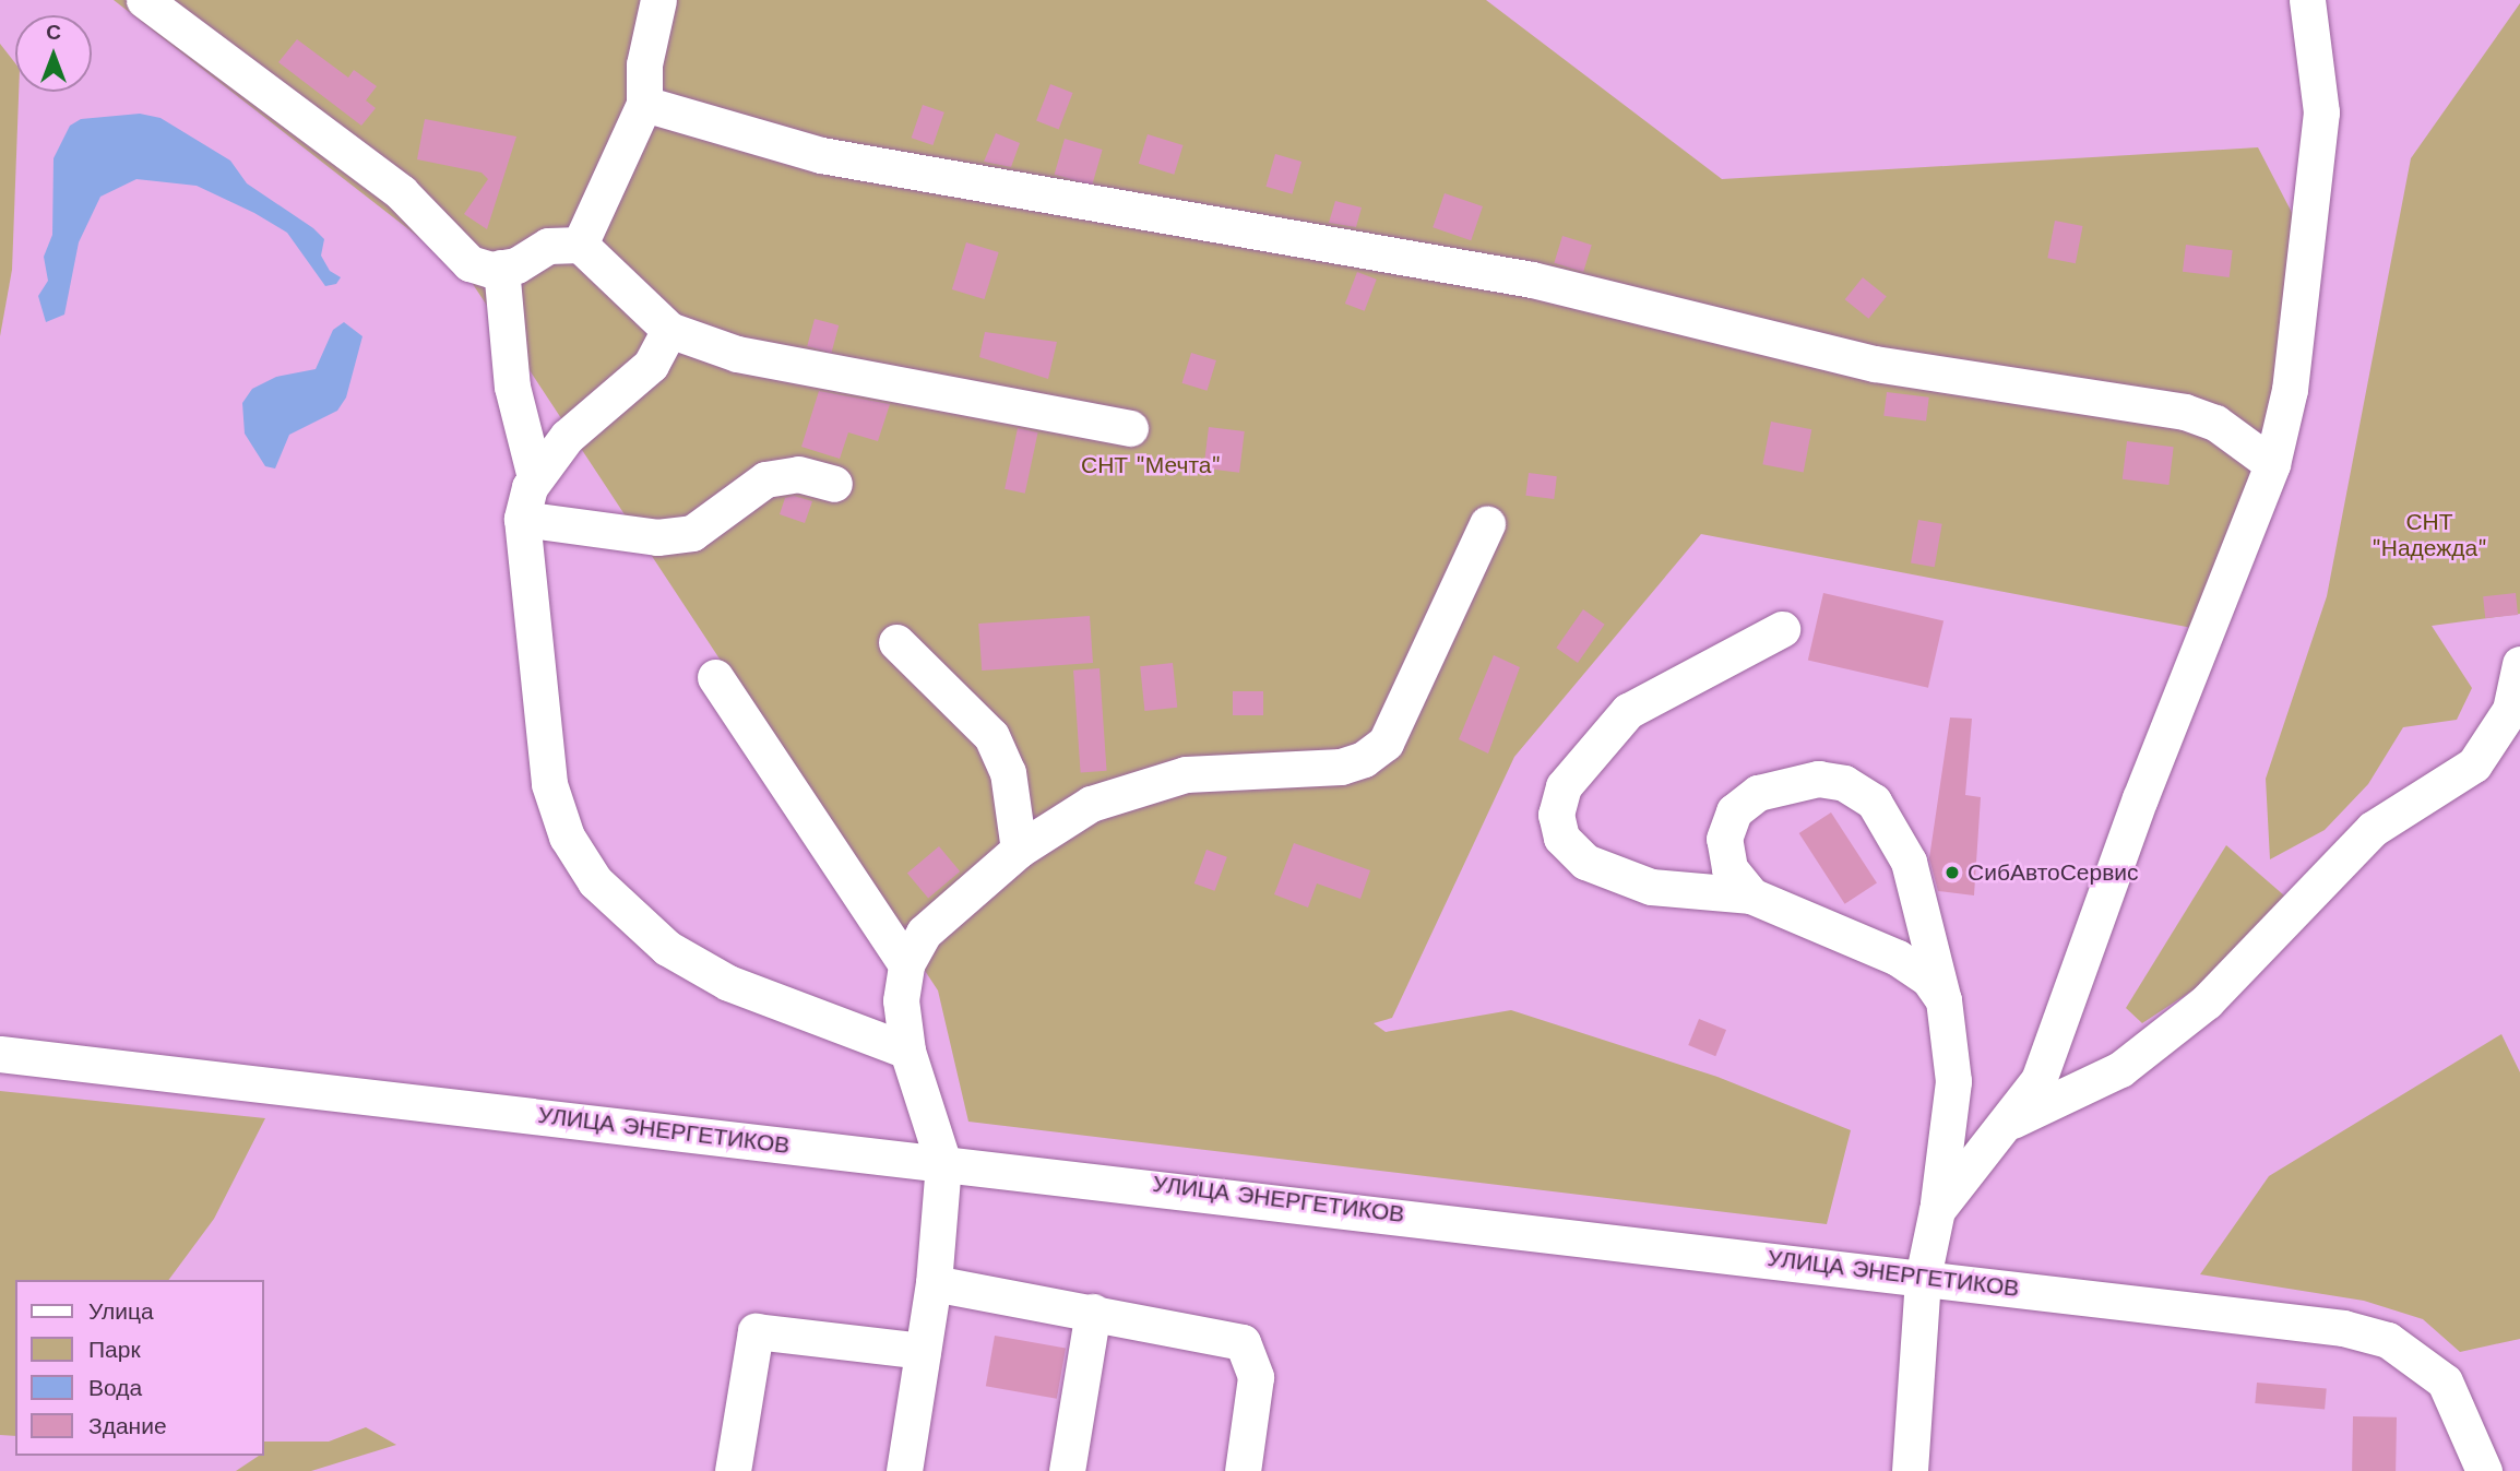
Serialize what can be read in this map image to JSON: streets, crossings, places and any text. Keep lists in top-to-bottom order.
{
  "streets": {
    "street": ["УЛИЦА ЭНЕРГЕТИКОВ"]
  },
  "parks": ["СНТ \"Мечта\"", "СНТ \"Надежда\""],
  "places": ["СибАвтоСервис"],
  "legend": [
    "Улица",
    "Парк",
    "Вода",
    "Здание"
  ],
  "north": "top"
}
